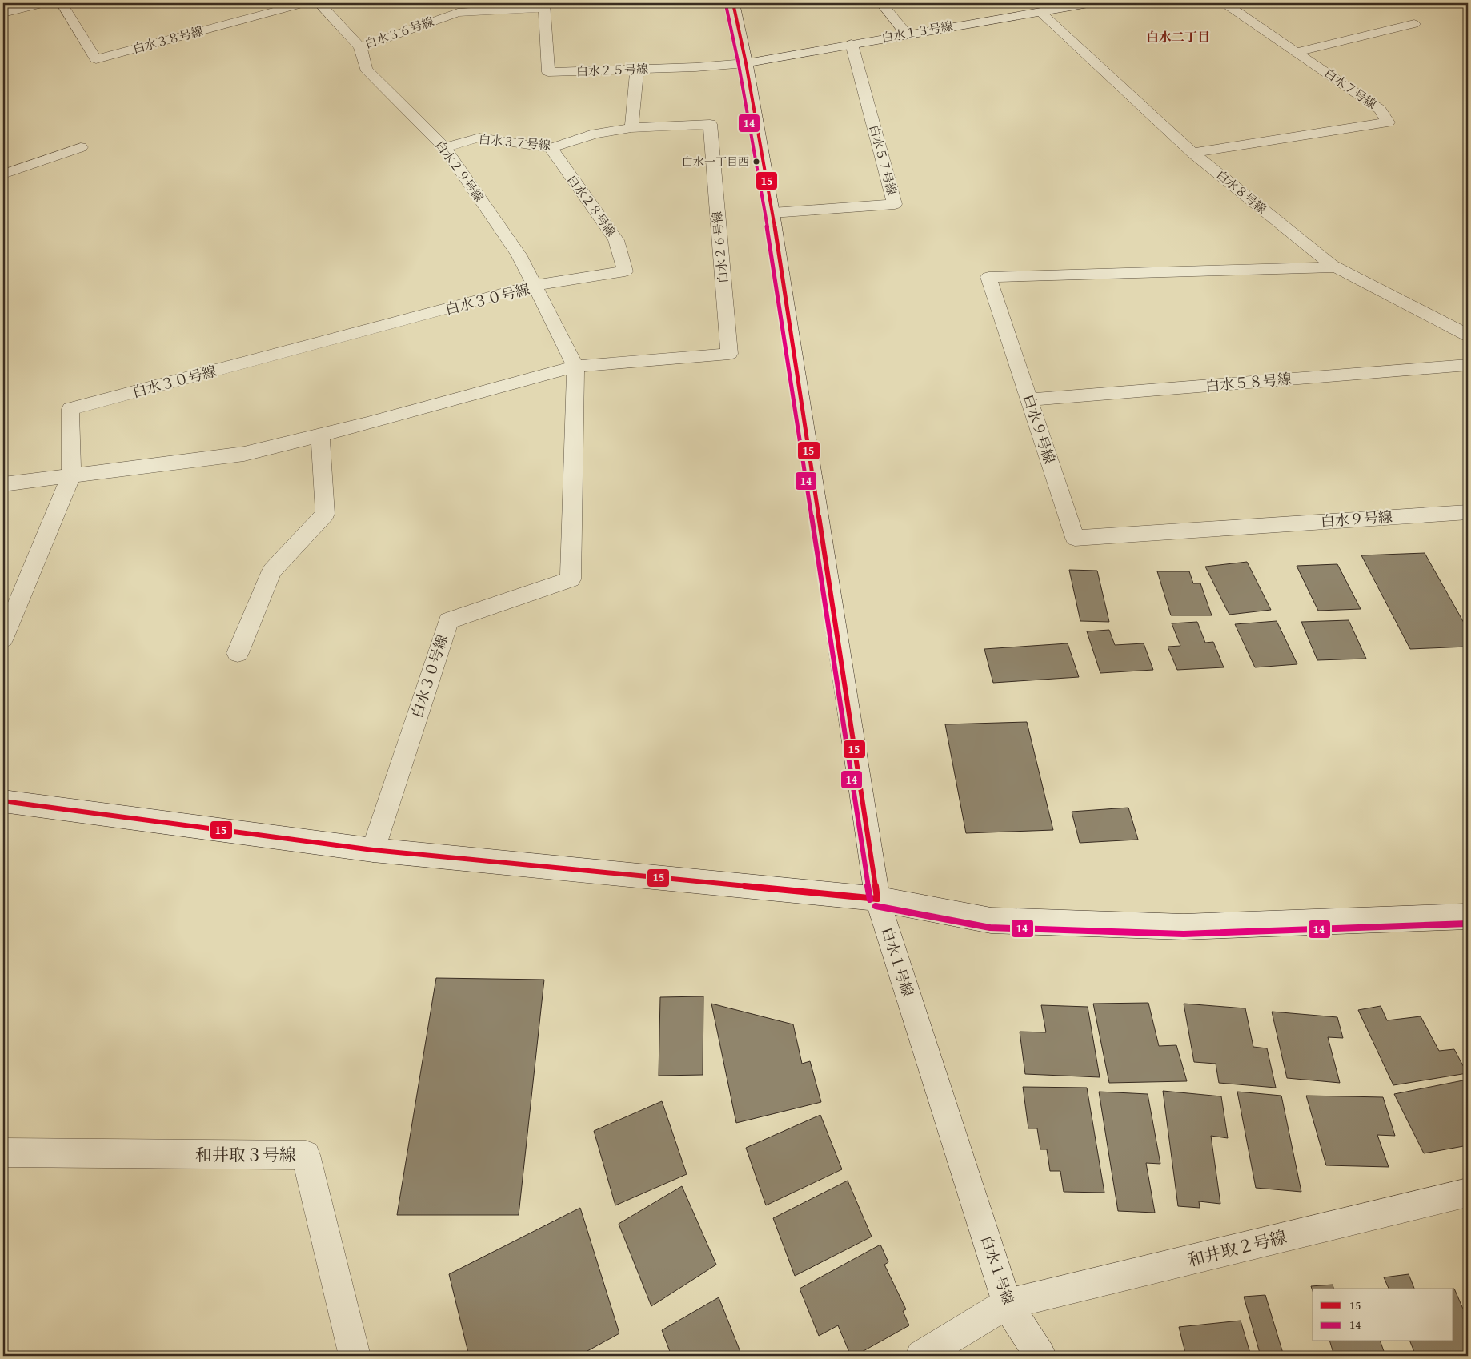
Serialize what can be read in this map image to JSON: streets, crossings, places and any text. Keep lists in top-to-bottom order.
{
  "streets": {
    "street": [
      "白水１３号線",
      "白水３６号線",
      "白水３８号線",
      "白水２５号線",
      "白水７号線",
      "白水３７号線",
      "白水５７号線",
      "白水２９号線",
      "白水８号線",
      "白水２８号線",
      "白水２６号線",
      "白水３０号線",
      "白水５８号線",
      "白水９号線",
      "白水１号線",
      "和井取３号線",
      "和井取２号線"
    ]
  },
  "crossings": [
    ["白水１３号線", "白水２５号線"],
    ["白水１３号線", "白水５７号線"],
    ["白水１３号線", "白水８号線"],
    ["白水１３号線", "白水１号線"],
    ["白水３６号線", "白水２５号線"],
    ["白水３６号線", "白水２９号線"],
    ["白水２５号線", "白水１号線"],
    ["白水７号線", "白水８号線"],
    ["白水３７号線", "白水２９号線"],
    ["白水３７号線", "白水２８号線"],
    ["白水３７号線", "白水２６号線"],
    ["白水５７号線", "白水１号線"],
    ["白水２９号線", "白水２８号線"],
    ["白水２９号線", "白水３０号線"],
    ["白水８号線", "白水９号線"],
    ["白水２８号線", "白水３０号線"],
    ["白水２６号線", "白水３０号線"],
    ["白水５８号線", "白水９号線"],
    ["白水１号線", "和井取２号線"]
  ],
  "districts": ["白水二丁目"],
  "places": ["白水一丁目西"],
  "lines": ["transit line 15", "transit line 14"],
  "legend": ["15", "14"]
}
